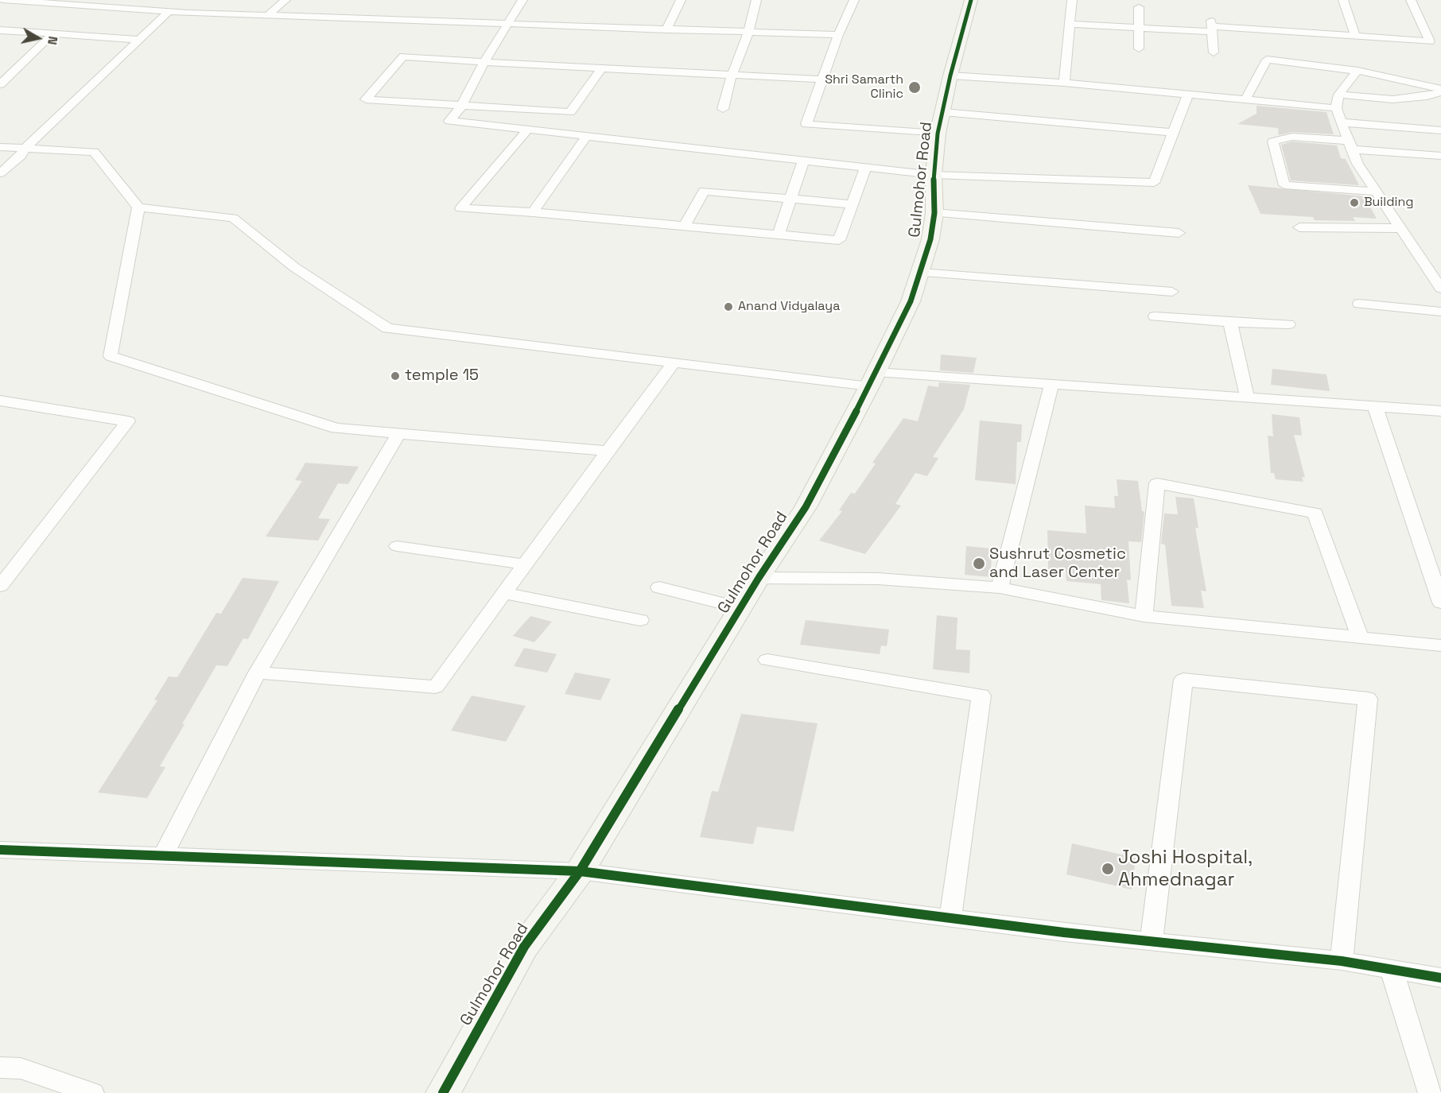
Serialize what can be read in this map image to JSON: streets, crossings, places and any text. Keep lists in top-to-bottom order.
{
  "streets": {
    "street": ["Gulmohor Road"]
  },
  "places": [
    "Shri Samarth Clinic",
    "Building",
    "Anand Vidyalaya",
    "temple 15",
    "Sushrut Cosmetic and Laser Center",
    "Joshi Hospital, Ahmednagar"
  ],
  "north": "right"
}
